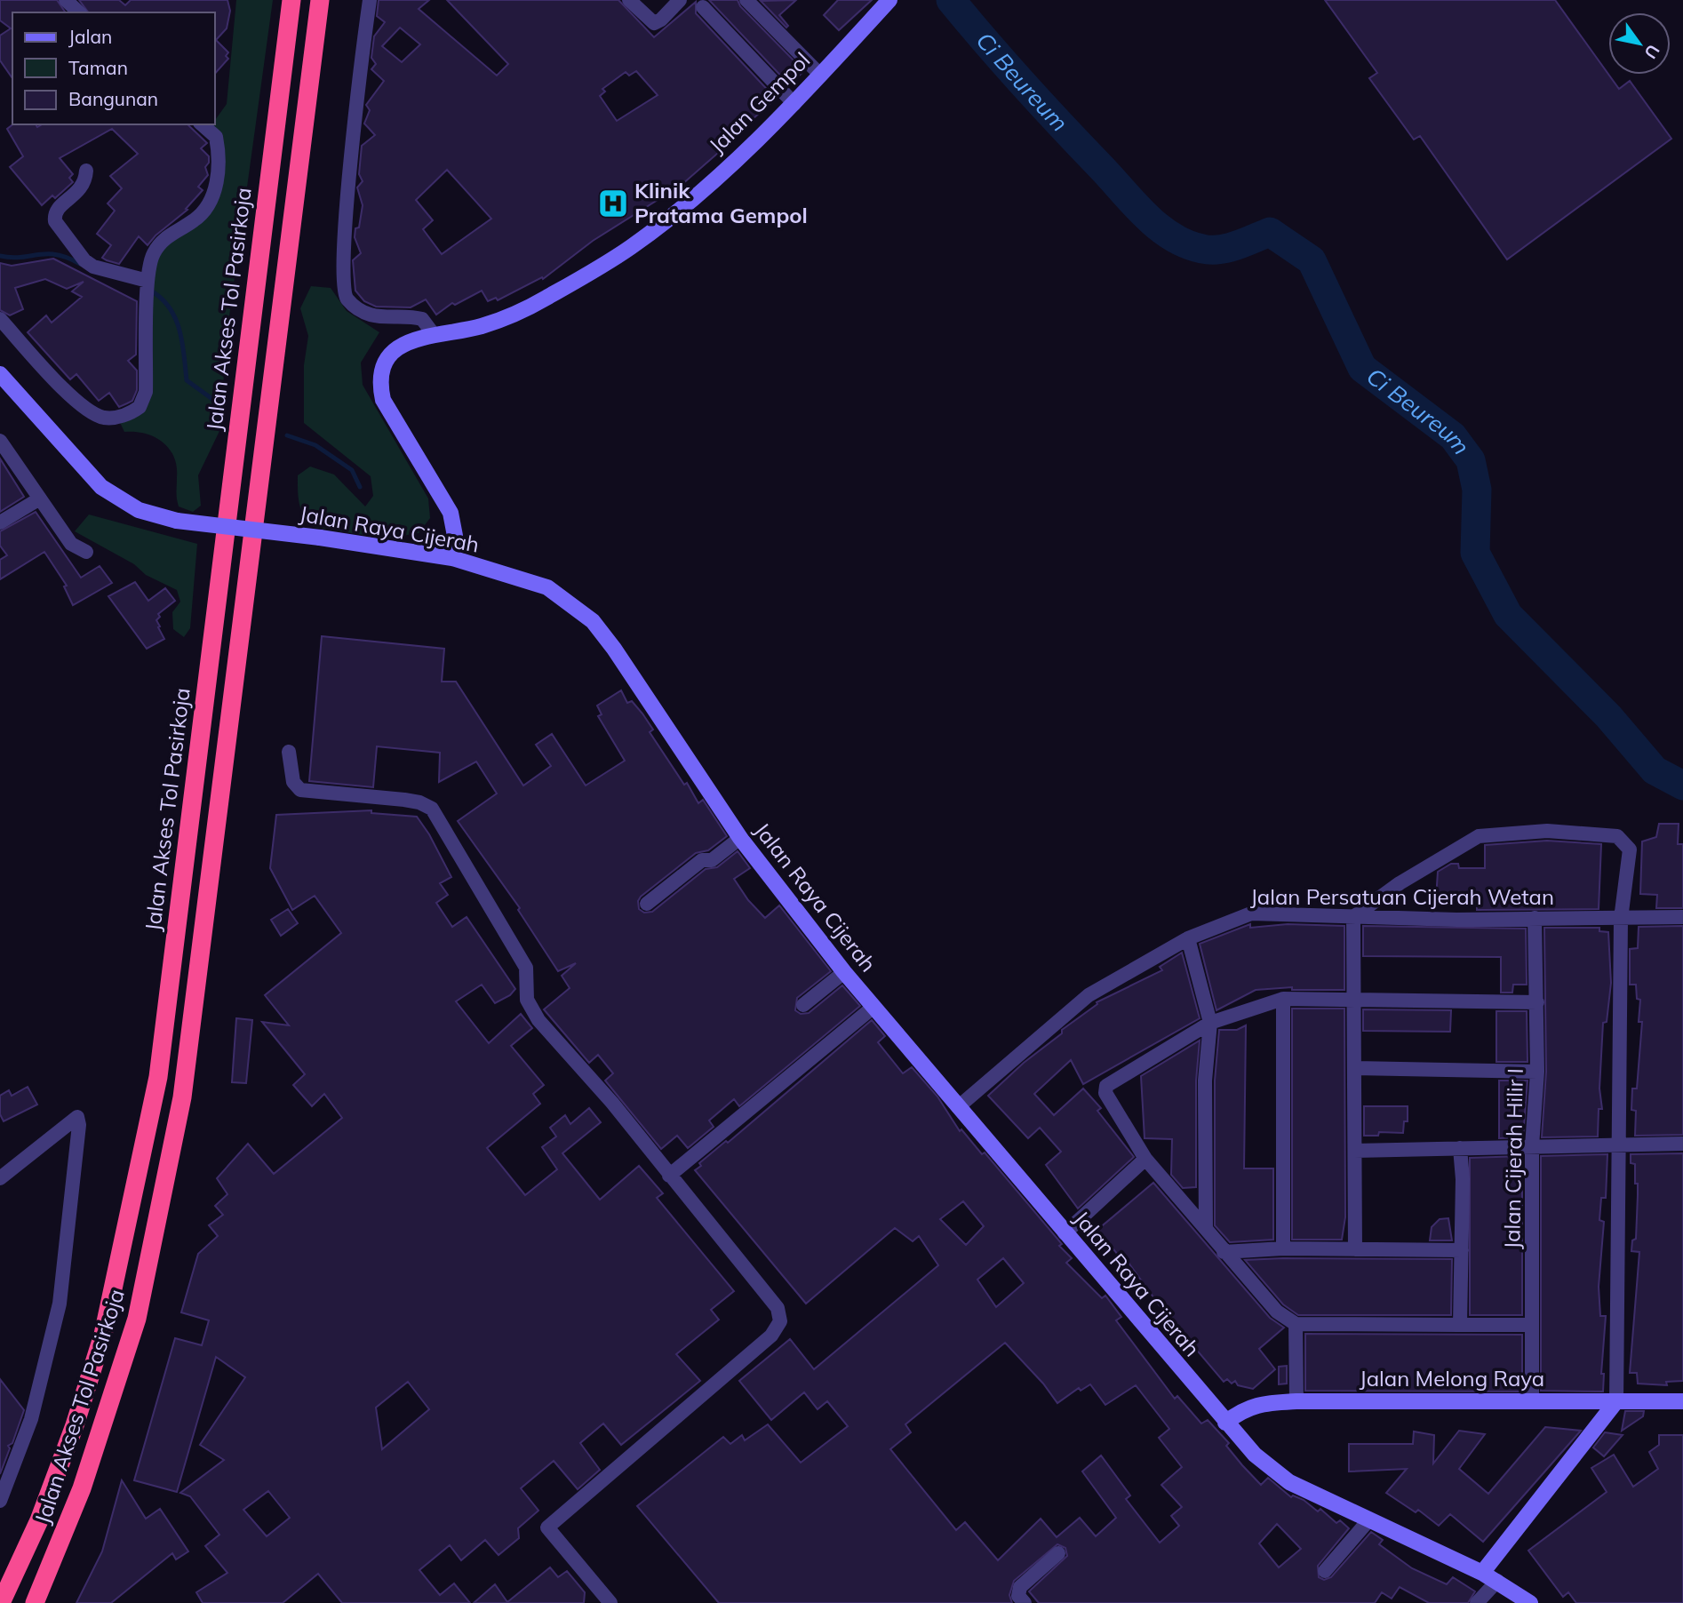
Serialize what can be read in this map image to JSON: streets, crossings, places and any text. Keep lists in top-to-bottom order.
{
  "streets": {
    "highway": ["Jalan Akses Tol Pasirkoja"],
    "main road": ["Jalan Gempol", "Jalan Raya Cijerah", "Jalan Melong Raya"],
    "street": ["Jalan Persatuan Cijerah Wetan", "Jalan Cijerah Hilir I"]
  },
  "crossings": [
    ["Jalan Gempol", "Jalan Raya Cijerah"],
    ["Jalan Raya Cijerah", "Jalan Persatuan Cijerah Wetan"],
    ["Jalan Raya Cijerah", "Jalan Melong Raya"],
    ["Jalan Persatuan Cijerah Wetan", "Jalan Cijerah Hilir I"],
    ["Jalan Cijerah Hilir I", "Jalan Melong Raya"]
  ],
  "water": ["Ci Beureum"],
  "places": {
    "hospital": ["Klinik Pratama Gempol"]
  },
  "legend": ["Jalan", "Taman", "Bangunan"],
  "north": "bottom right"
}
